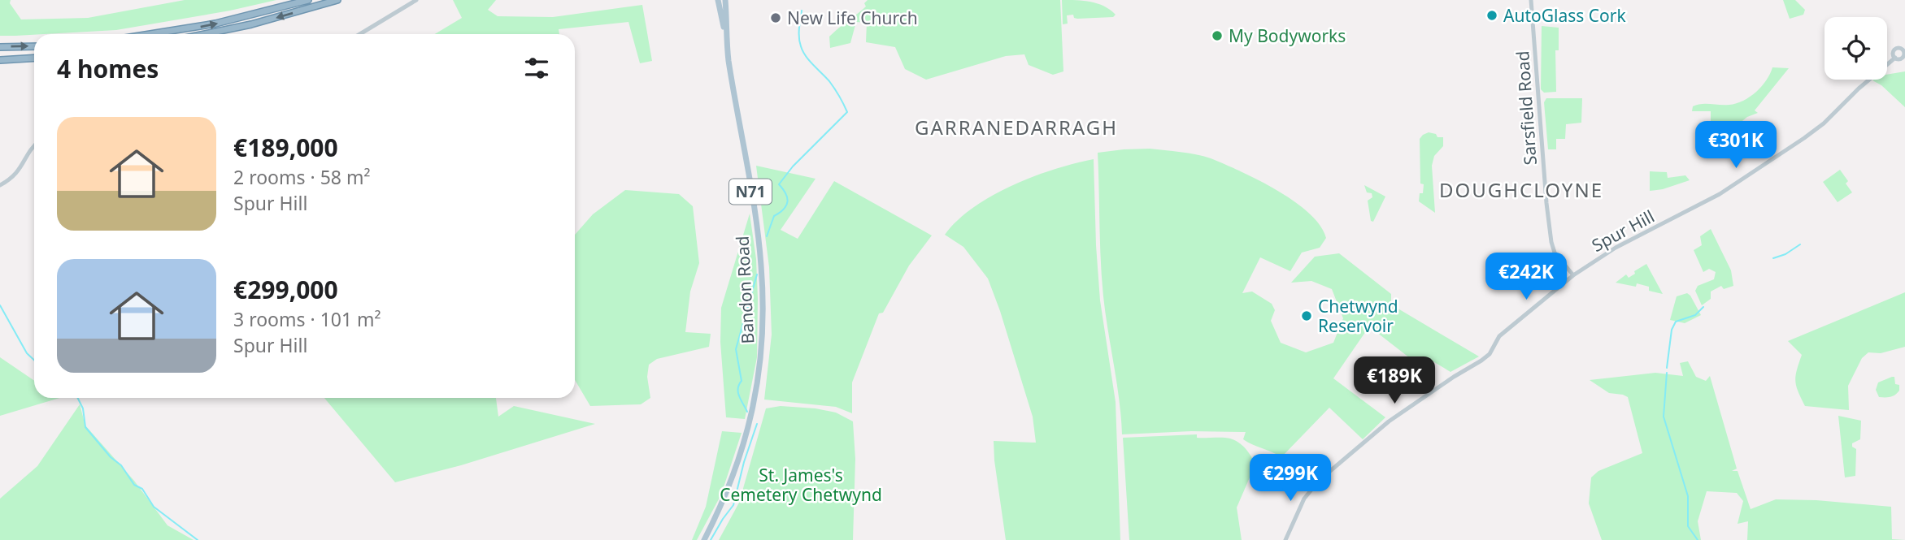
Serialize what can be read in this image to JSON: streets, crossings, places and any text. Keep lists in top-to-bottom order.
{
  "streets": {
    "main road": ["N71", "Bandon Road"],
    "street": ["Sarsfield Road", "Spur Hill"]
  },
  "crossings": [
    ["Sarsfield Road", "Spur Hill"]
  ],
  "districts": ["GARRANEDARRAGH", "DOUGHCLOYNE"],
  "parks": ["St. James's Cemetery Chetwynd"],
  "places": [
    "AutoGlass Cork",
    "New Life Church",
    "My Bodyworks",
    "Chetwynd Reservoir"
  ],
  "page": {
    "heading": "4 homes",
    "list": [
      {
        "name": "€189,000",
        "note": "2 rooms · 58 m² · Spur Hill"
      },
      {
        "name": "€299,000",
        "note": "3 rooms · 101 m² · Spur Hill"
      }
    ],
    "price": [
      "€301K",
      "€242K",
      "€189K",
      "€299K"
    ]
  }
}
